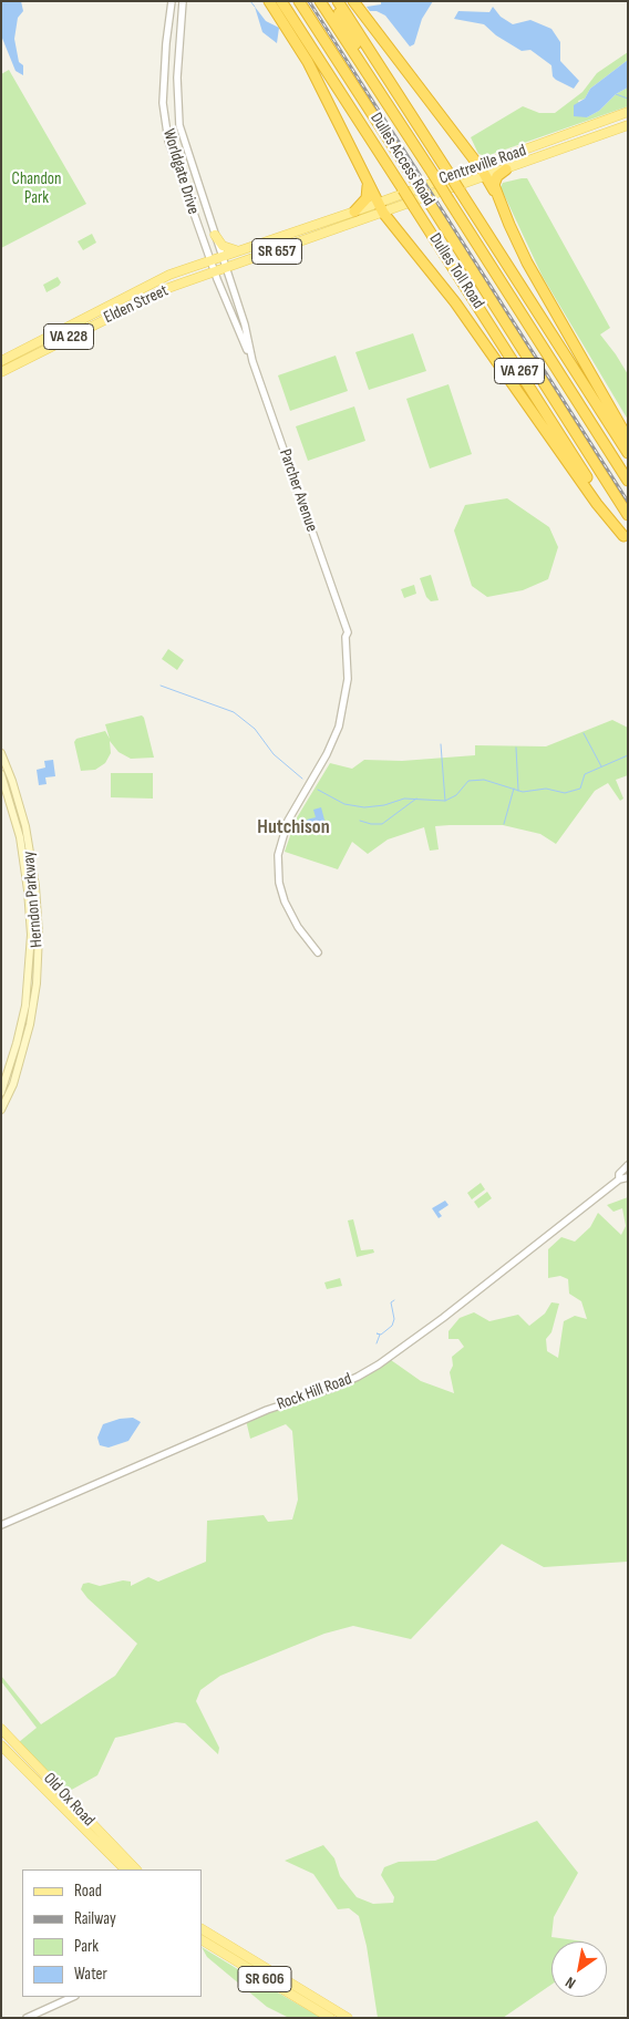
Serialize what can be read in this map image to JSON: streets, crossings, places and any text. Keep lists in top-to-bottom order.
{
  "streets": {
    "highway": ["Dulles Access Road", "Dulles Toll Road", "VA 267"],
    "main road": [
      "Centreville Road",
      "SR 657",
      "Elden Street",
      "VA 228",
      "Herndon Parkway",
      "Old Ox Road",
      "SR 606"
    ],
    "street": ["Worldgate Drive", "Parcher Avenue", "Rock Hill Road"]
  },
  "crossings": [
    ["Centreville Road", "Worldgate Drive"],
    ["Centreville Road", "Elden Street"],
    ["Centreville Road", "Parcher Avenue"],
    ["Worldgate Drive", "Elden Street"],
    ["Worldgate Drive", "Parcher Avenue"],
    ["Elden Street", "Parcher Avenue"]
  ],
  "districts": ["Hutchison"],
  "parks": ["Chandon Park"],
  "legend": [
    "Road",
    "Railway",
    "Park",
    "Water"
  ],
  "north": "bottom left"
}
